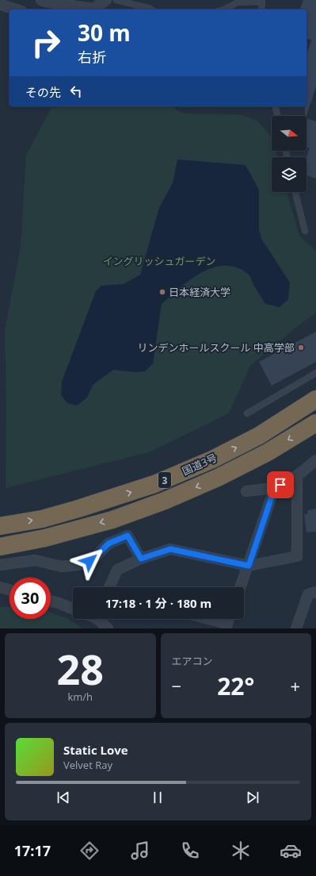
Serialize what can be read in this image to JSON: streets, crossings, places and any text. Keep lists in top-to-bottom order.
{
  "streets": {
    "highway": ["国道3号", "3"]
  },
  "parks": ["イングリッシュガーデン"],
  "places": ["日本経済大学", "リンデンホールスクール 中高学部"],
  "north": "right",
  "page": {
    "turn": ["30 m", "右折"],
    "then": "その先",
    "limit": "30",
    "trip": "17:18 · 1 分 · 180 m",
    "tile": [
      ["28", "km/h"],
      "エアコン"
    ],
    "heat": ["−", "22°", "+"],
    "song": ["Static Love", "Velvet Ray"],
    "tabs": "17:17"
  }
}
